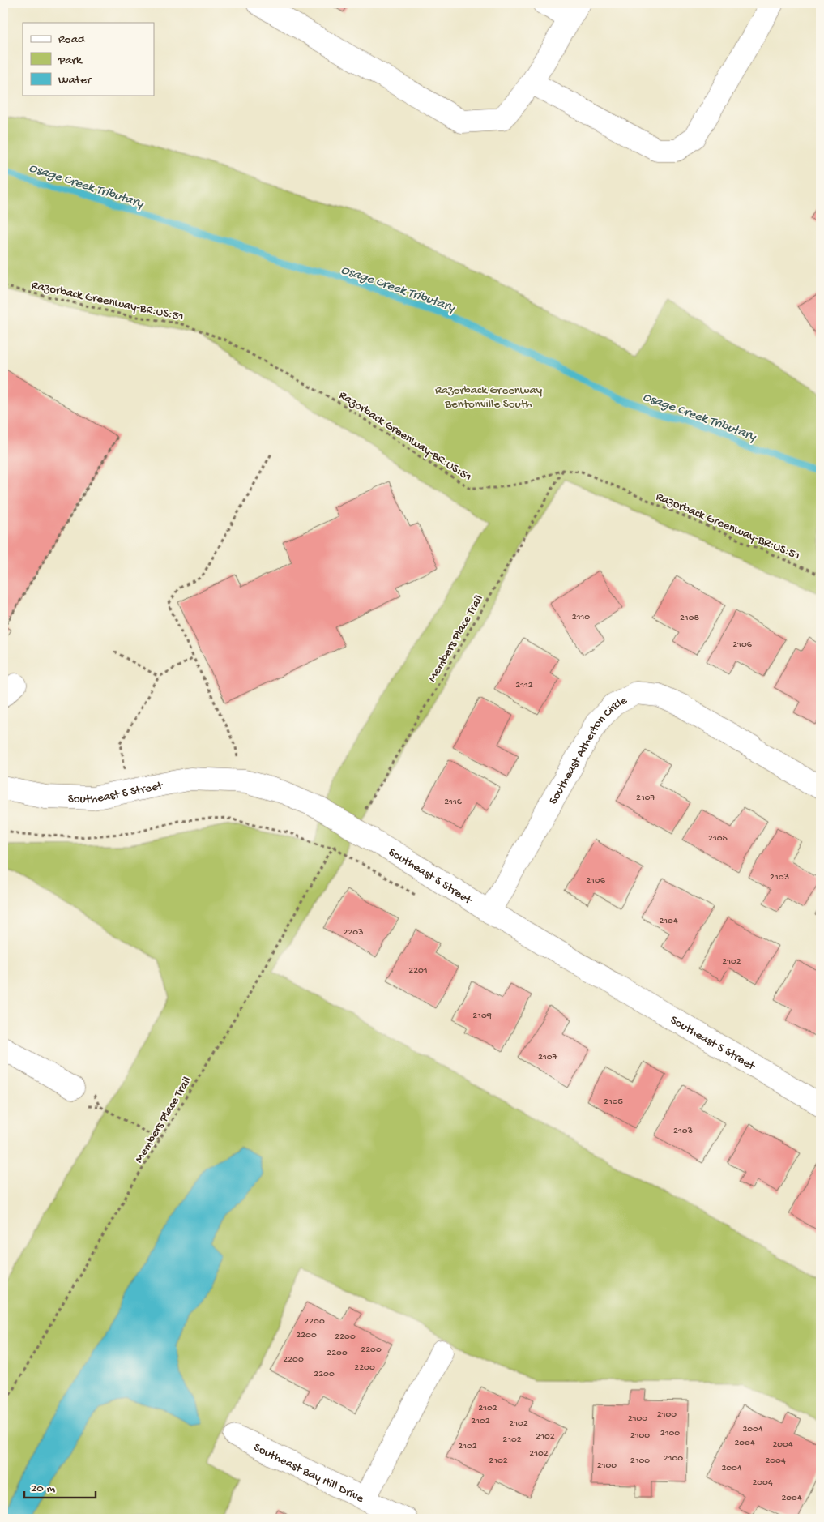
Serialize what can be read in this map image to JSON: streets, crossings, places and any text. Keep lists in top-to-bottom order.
{
  "streets": {
    "street": ["Southeast Atherton Circle", "Southeast S Street", "Southeast Bay Hill Drive"],
    "path": ["Razorback Greenway-BR:US:51", "Members Place Trail"]
  },
  "crossings": [
    ["Razorback Greenway-BR:US:51", "Members Place Trail"],
    ["Southeast Atherton Circle", "Southeast S Street"]
  ],
  "water": ["Osage Creek Tributary"],
  "parks": ["Razorback Greenway Bentonville South"],
  "house_numbers": [
    "2110",
    "2108",
    "2106",
    "2112",
    "2107",
    "2116",
    "2105",
    "2103",
    "2106",
    "2104",
    "2203",
    "2102",
    "2201",
    "2109",
    "2107",
    "2105",
    "2103",
    "2200",
    "2200",
    "2200",
    "2200",
    "2200",
    "2200",
    "2200",
    "2200",
    "2102",
    "2100",
    "2100",
    "2102",
    "2102",
    "2004",
    "2100",
    "2100",
    "2102",
    "2102",
    "2004",
    "2004",
    "2102",
    "2102",
    "2100",
    "2102",
    "2100",
    "2004",
    "2100",
    "2004",
    "2004",
    "2004"
  ],
  "legend": ["Road", "Park", "Water"],
  "scale_bar": "20 m"
}
